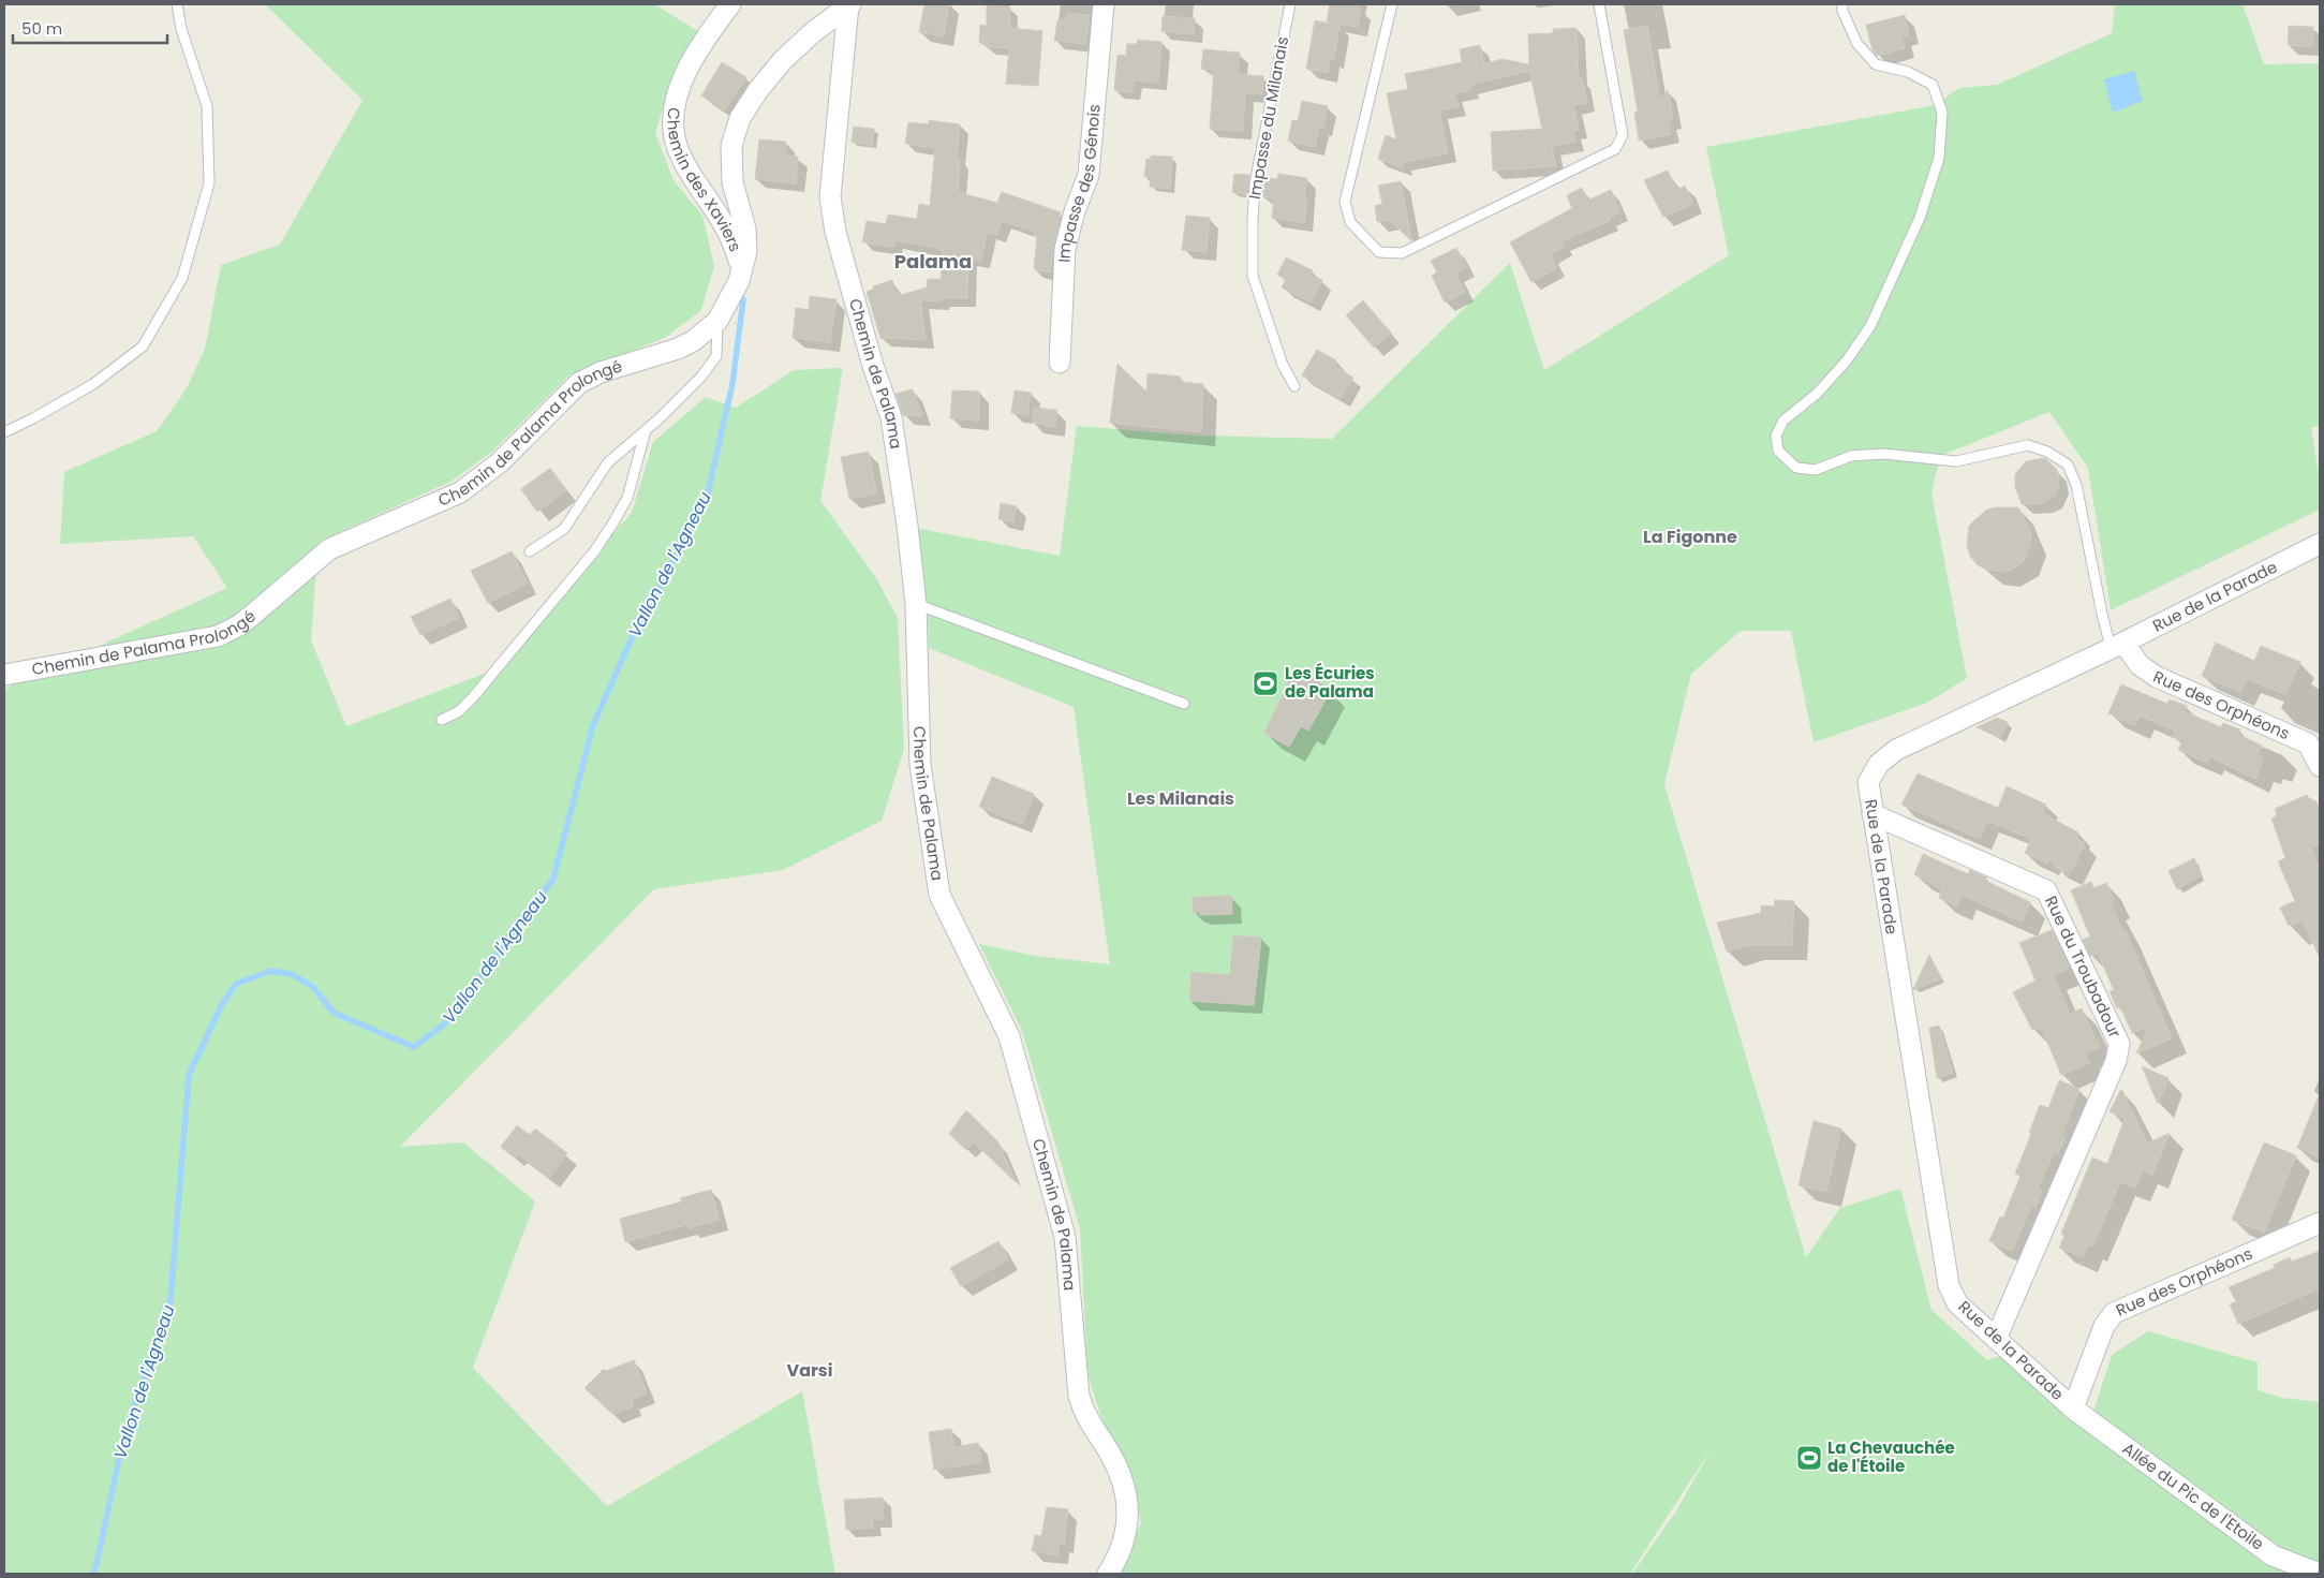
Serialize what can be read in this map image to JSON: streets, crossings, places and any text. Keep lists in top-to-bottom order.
{
  "streets": {
    "street": [
      "Chemin des Xaviers",
      "Impasse des Génois",
      "Chemin de Palama",
      "Chemin de Palama Prolongé",
      "Rue de la Parade",
      "Rue des Orphéons",
      "Rue du Troubadour",
      "Allée du Pic de l'Etoile"
    ],
    "lane": ["Impasse du Milanais"]
  },
  "crossings": [
    ["Chemin des Xaviers", "Chemin de Palama Prolongé"],
    ["Chemin de Palama", "Chemin de Palama Prolongé"],
    ["Rue de la Parade", "Rue des Orphéons"],
    ["Rue de la Parade", "Rue du Troubadour"],
    ["Rue de la Parade", "Allée du Pic de l'Etoile"],
    ["Rue des Orphéons", "Allée du Pic de l'Etoile"]
  ],
  "districts": [
    "Palama",
    "La Figonne",
    "Les Milanais",
    "Varsi"
  ],
  "water": ["Vallon de l'Agneau"],
  "places": {
    "sports": ["Les Écuries de Palama", "La Chevauchée de l'Étoile"]
  },
  "scale_bar": "50 m"
}
